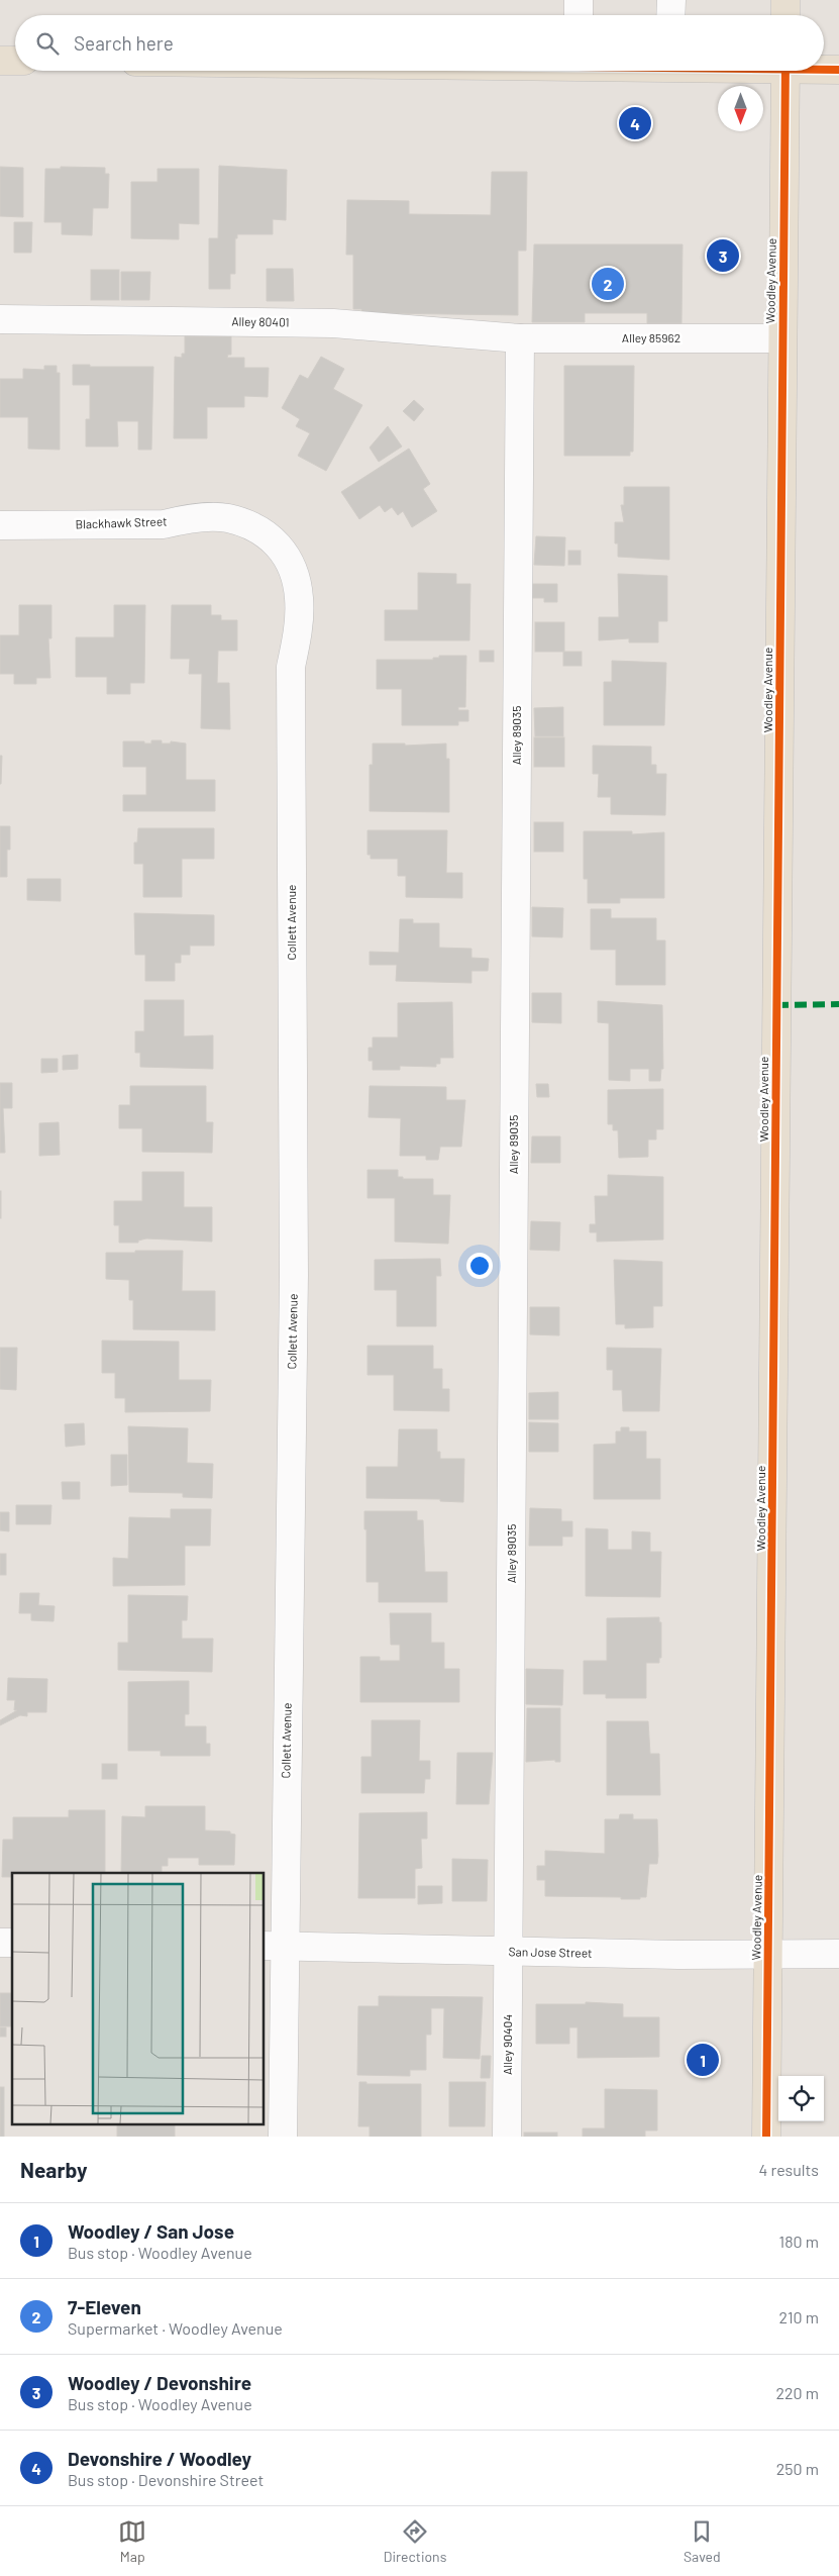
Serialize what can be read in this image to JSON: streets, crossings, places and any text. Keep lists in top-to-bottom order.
{
  "streets": {
    "main road": ["Woodley Avenue"],
    "street": [
      "Alley 80401",
      "Alley 85962",
      "Blackhawk Street",
      "Alley 89035",
      "Collett Avenue",
      "San Jose Street",
      "Alley 90404"
    ]
  },
  "crossings": [
    ["Woodley Avenue", "Alley 85962"],
    ["Woodley Avenue", "San Jose Street"],
    ["Alley 80401", "Alley 85962"],
    ["Alley 80401", "Alley 89035"],
    ["Alley 85962", "Alley 89035"],
    ["Blackhawk Street", "Collett Avenue"],
    ["Alley 89035", "San Jose Street"],
    ["Alley 89035", "Alley 90404"],
    ["Collett Avenue", "San Jose Street"],
    ["San Jose Street", "Alley 90404"]
  ],
  "north": "bottom",
  "page": {
    "search": "Search here",
    "pins": [
      "4",
      "3",
      "2",
      "1"
    ],
    "heading": ["Nearby", "4 results"],
    "list": [
      {
        "mark": "1",
        "name": "Woodley / San Jose",
        "note": "Bus stop · Woodley Avenue",
        "value": "180 m"
      },
      {
        "mark": "2",
        "name": "7-Eleven",
        "note": "Supermarket · Woodley Avenue",
        "value": "210 m"
      },
      {
        "mark": "3",
        "name": "Woodley / Devonshire",
        "note": "Bus stop · Woodley Avenue",
        "value": "220 m"
      },
      {
        "mark": "4",
        "name": "Devonshire / Woodley",
        "note": "Bus stop · Devonshire Street",
        "value": "250 m"
      }
    ],
    "nav": ["Map", "Directions", "Saved"]
  }
}
